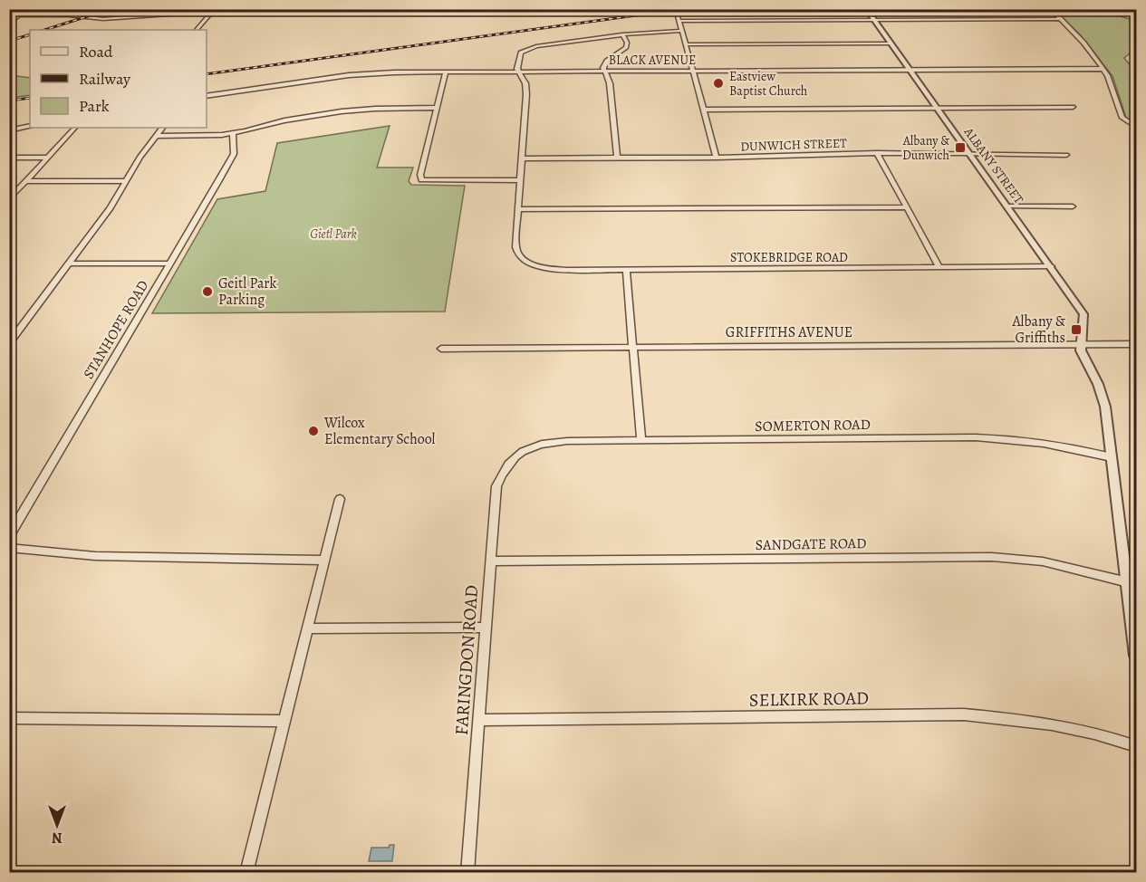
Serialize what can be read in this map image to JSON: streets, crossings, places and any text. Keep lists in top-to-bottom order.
{
  "streets": {
    "street": [
      "BLACK AVENUE",
      "DUNWICH STREET",
      "ALBANY STREET",
      "STOKEBRIDGE ROAD",
      "STANHOPE ROAD",
      "GRIFFITHS AVENUE",
      "SOMERTON ROAD",
      "SANDGATE ROAD",
      "FARINGDON ROAD",
      "SELKIRK ROAD"
    ]
  },
  "crossings": [
    ["BLACK AVENUE", "ALBANY STREET"],
    ["DUNWICH STREET", "ALBANY STREET"],
    ["ALBANY STREET", "STOKEBRIDGE ROAD"],
    ["ALBANY STREET", "GRIFFITHS AVENUE"],
    ["SOMERTON ROAD", "FARINGDON ROAD"],
    ["SANDGATE ROAD", "FARINGDON ROAD"],
    ["FARINGDON ROAD", "SELKIRK ROAD"]
  ],
  "parks": ["Gietl Park"],
  "places": {
    "other": ["Eastview Baptist Church", "Geitl Park Parking", "Wilcox Elementary School"],
    "transit": ["Albany & Dunwich", "Albany & Griffiths"]
  },
  "legend": ["Road", "Railway", "Park"],
  "north": "bottom"
}
